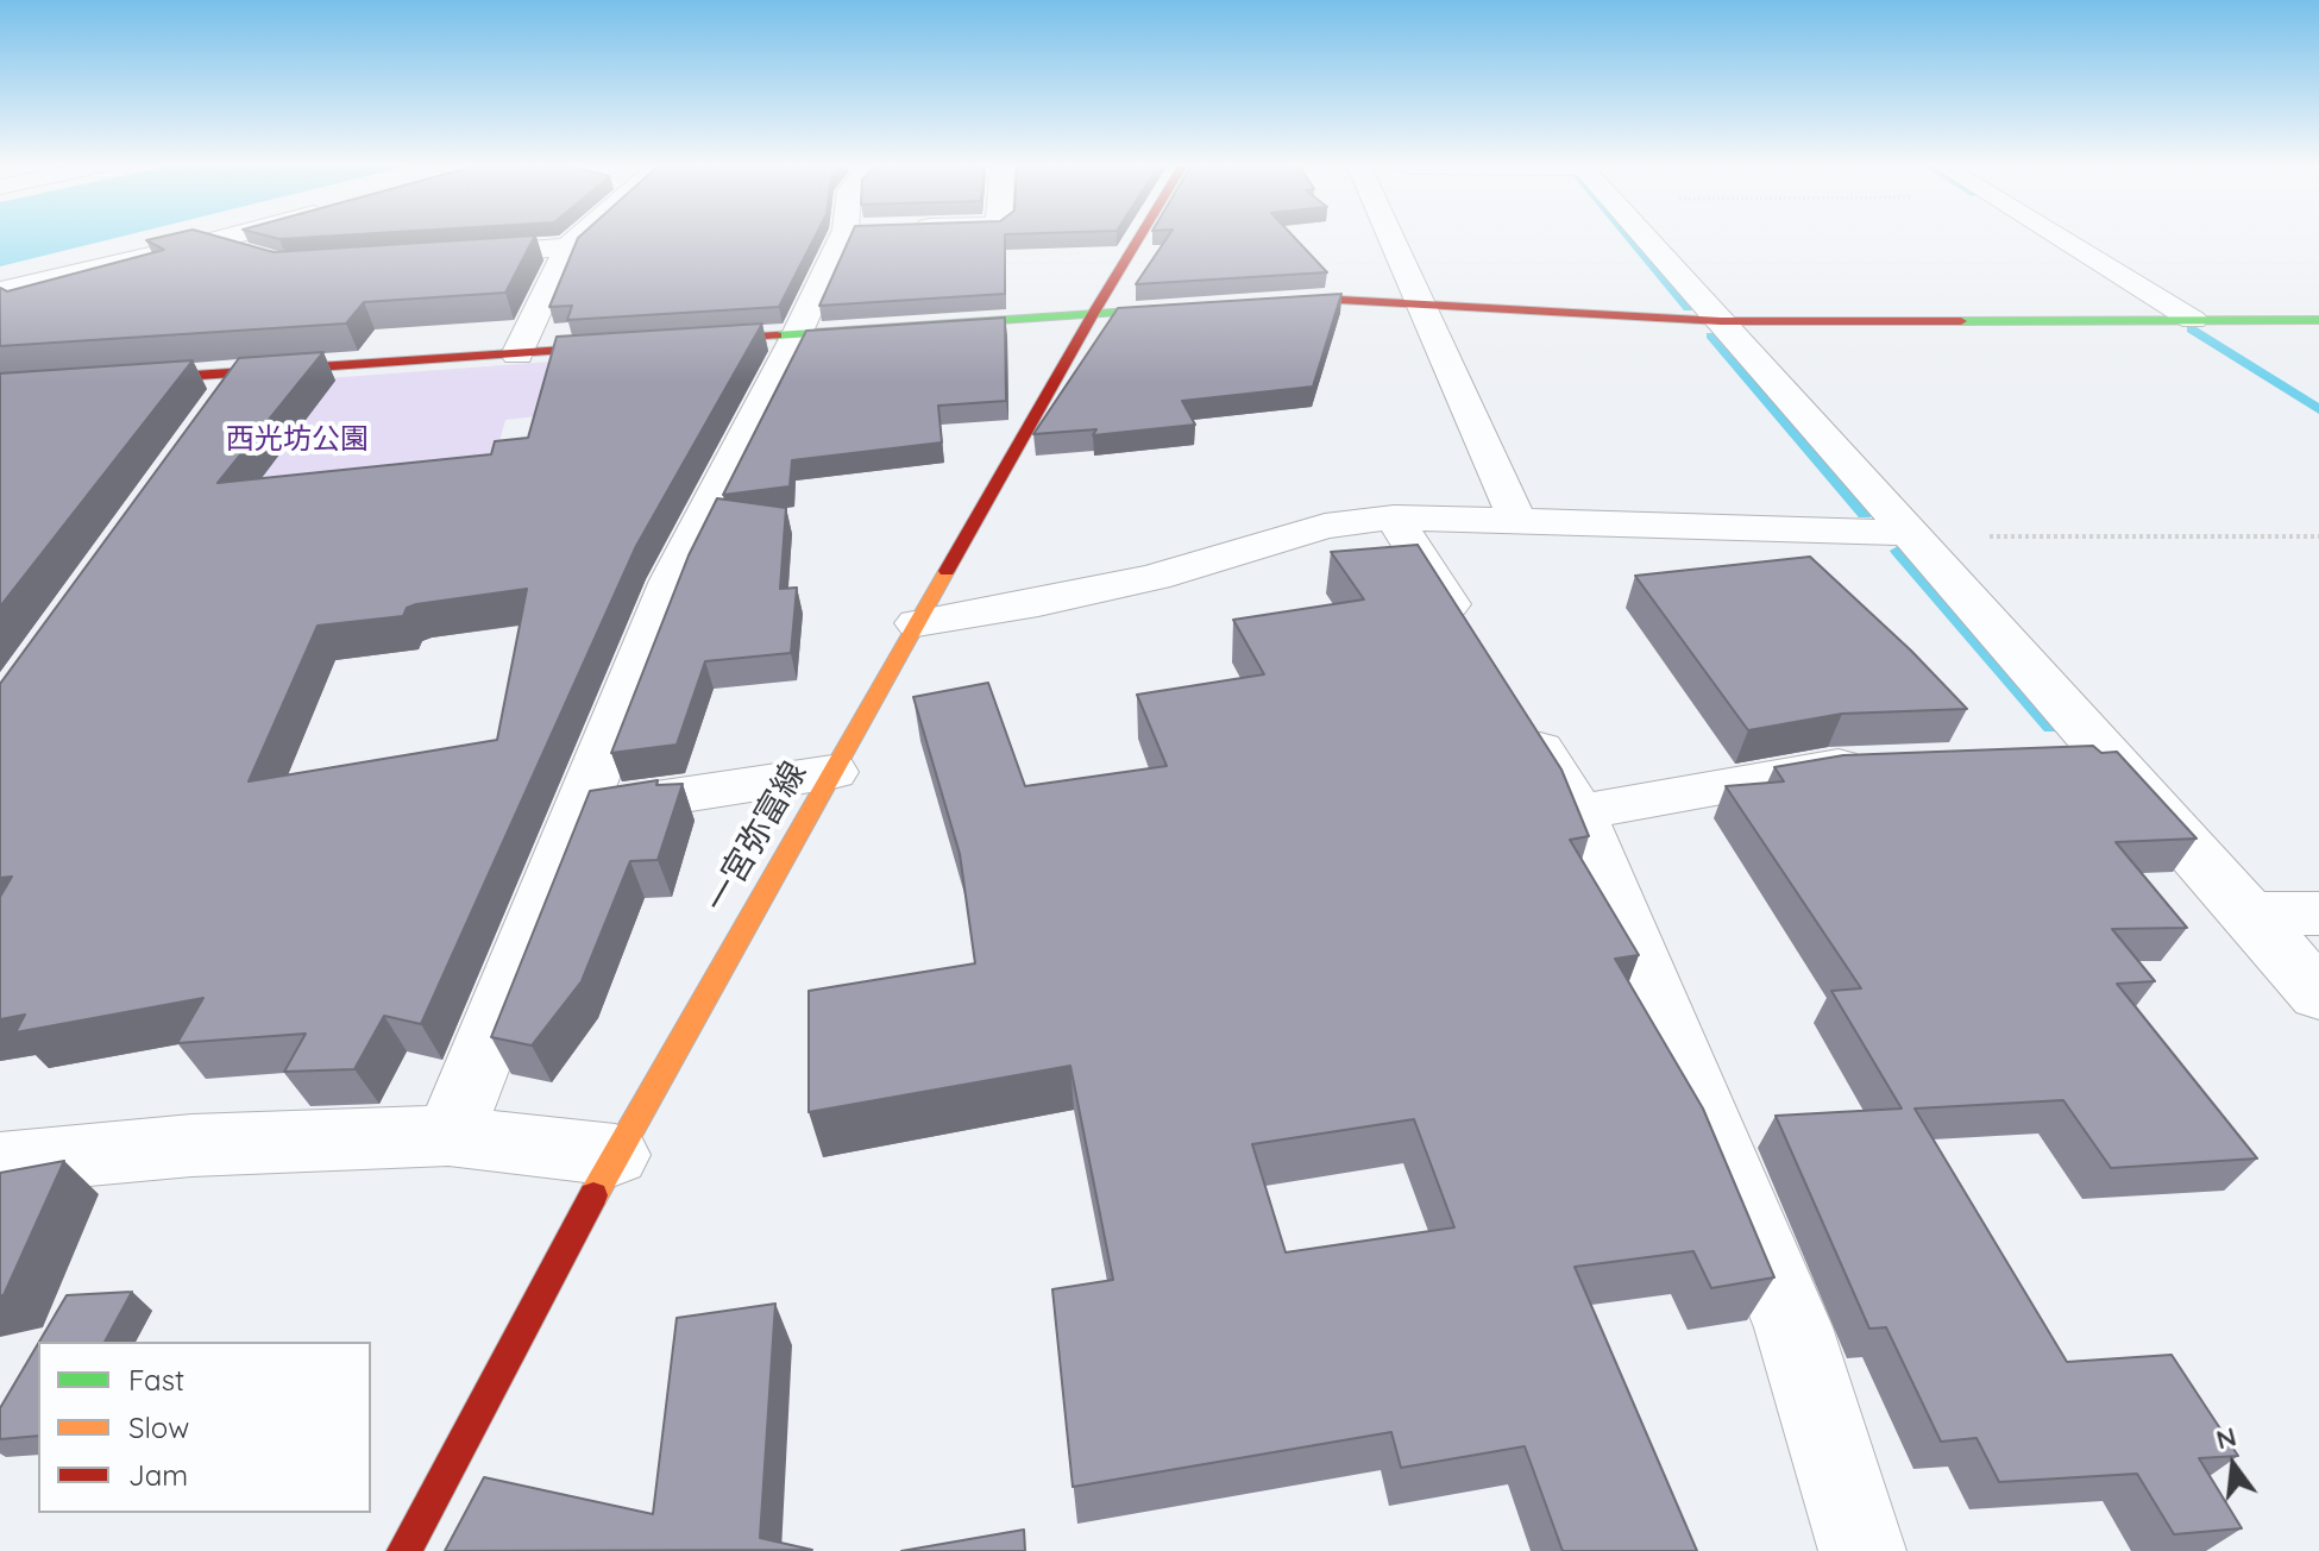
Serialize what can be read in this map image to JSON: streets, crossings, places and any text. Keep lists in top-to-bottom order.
{
  "streets": {
    "street": ["一宮弥富線"]
  },
  "parks": ["西光坊公園"],
  "legend": ["Fast", "Slow", "Jam"],
  "north": "top"
}
